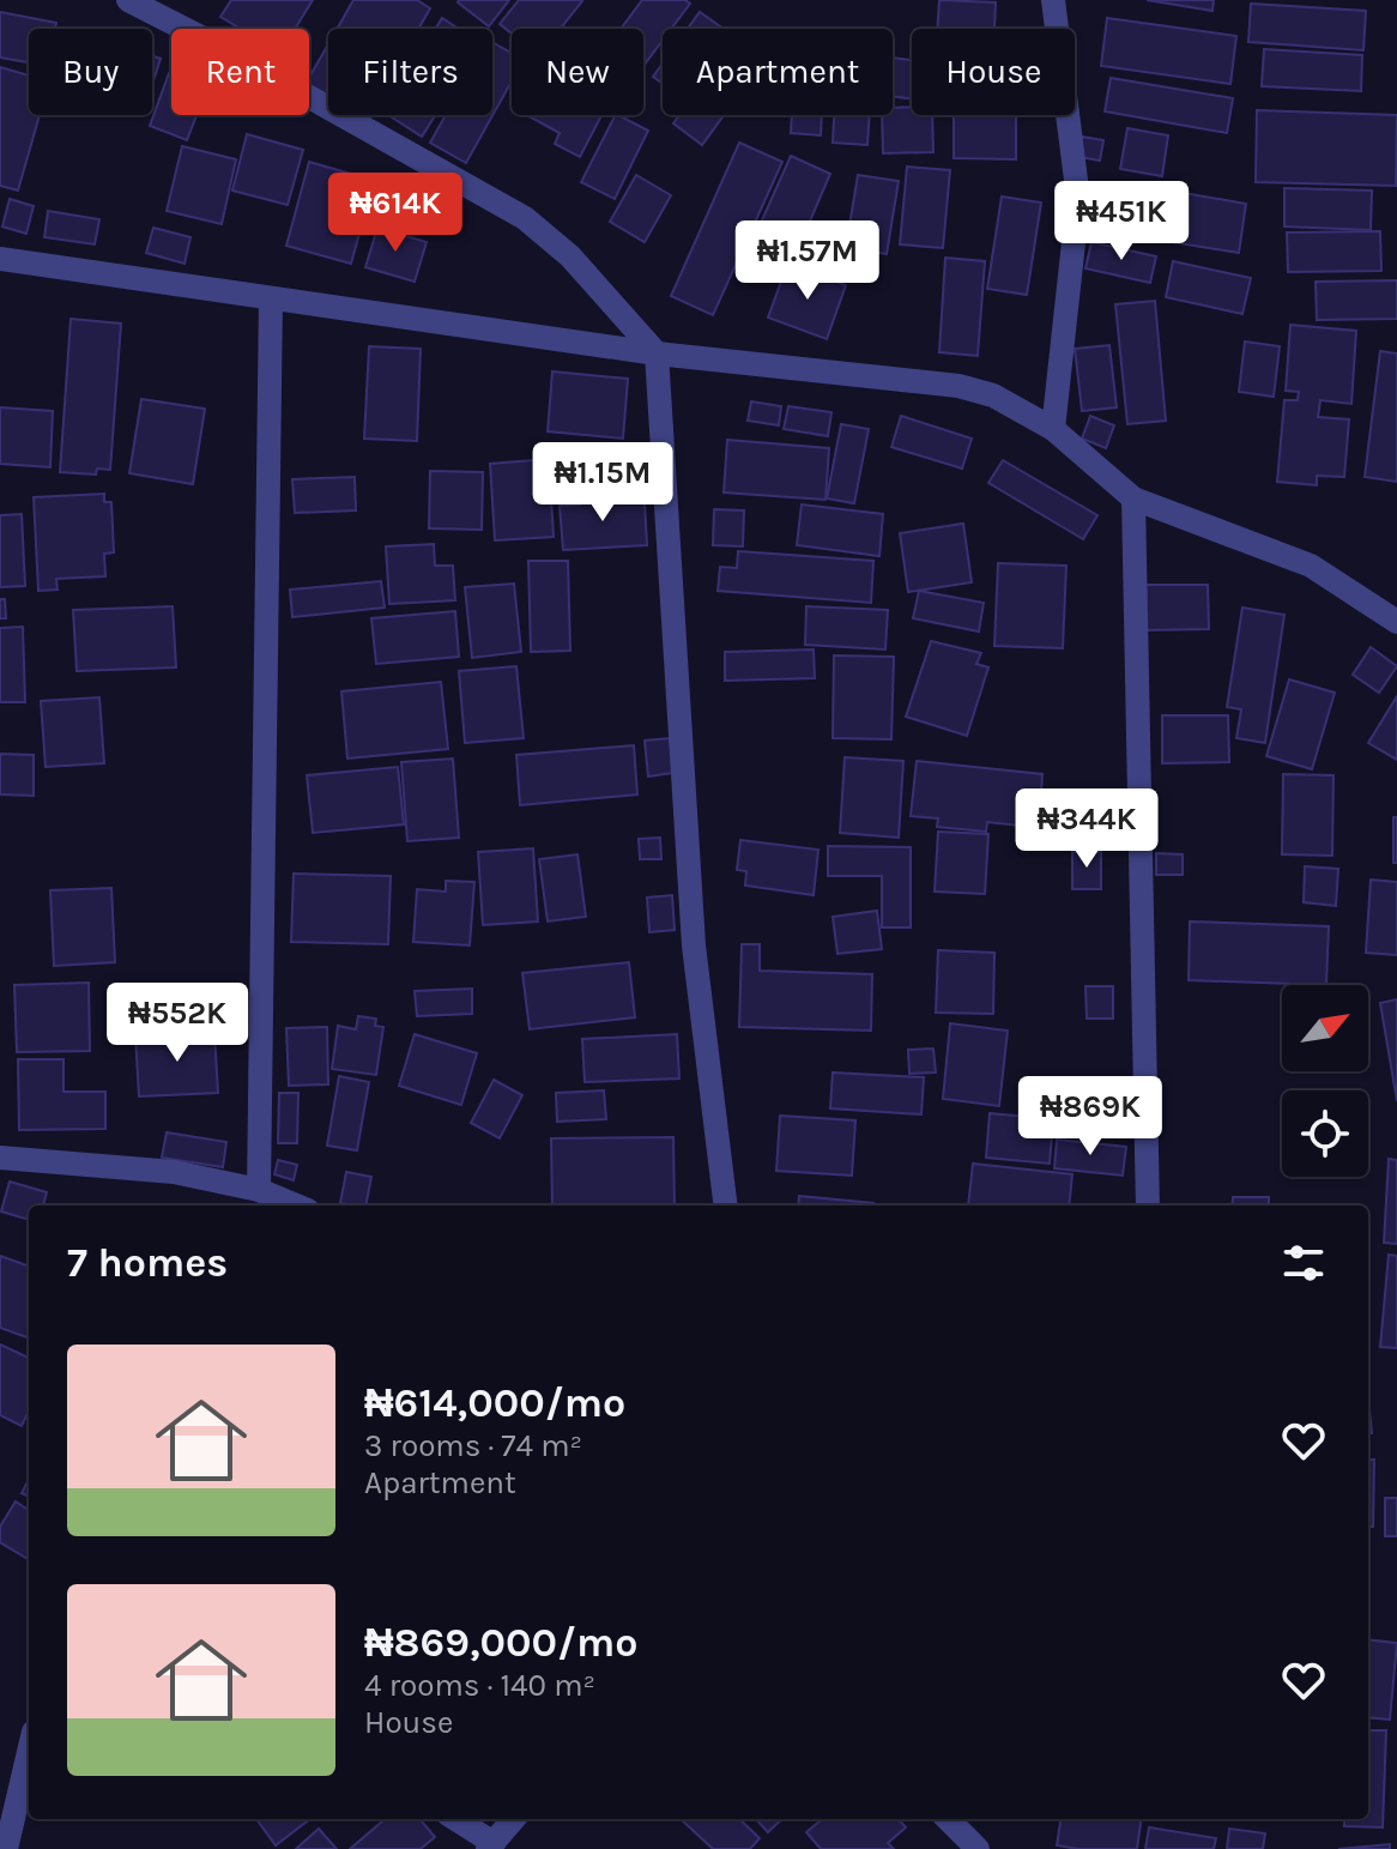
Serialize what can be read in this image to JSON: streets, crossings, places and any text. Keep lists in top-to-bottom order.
{
  "north": "top right",
  "page": {
    "chip": [
      "Buy",
      "Rent",
      "Filters",
      "New",
      "Apartment",
      "House"
    ],
    "price": [
      "₦614K",
      "₦451K",
      "₦1.57M",
      "₦1.15M",
      "₦344K",
      "₦552K",
      "₦869K"
    ],
    "heading": "7 homes",
    "list": [
      {
        "name": "₦614,000/mo",
        "note": "3 rooms · 74 m² · Apartment"
      },
      {
        "name": "₦869,000/mo",
        "note": "4 rooms · 140 m² · House"
      }
    ]
  }
}
